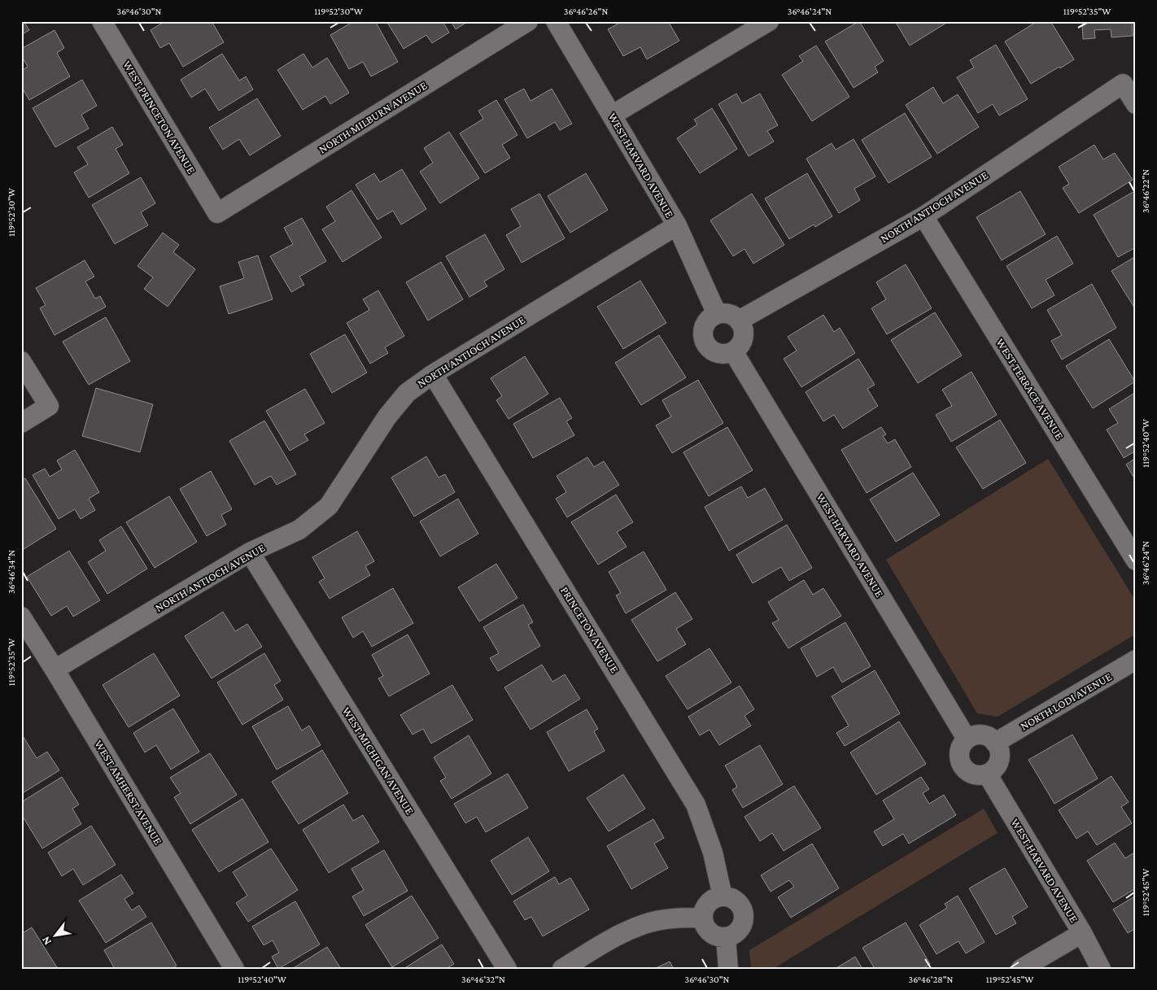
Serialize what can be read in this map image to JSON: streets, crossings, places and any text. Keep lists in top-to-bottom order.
{
  "streets": {
    "street": [
      "WEST PRINCETON AVENUE",
      "NORTH MILBURN AVENUE",
      "WEST HARVARD AVENUE",
      "NORTH ANTIOCH AVENUE",
      "WEST TERRACE AVENUE",
      "PRINCETON AVENUE",
      "NORTH LODI AVENUE",
      "WEST MICHIGAN AVENUE",
      "WEST AMHERST AVENUE"
    ]
  },
  "crossings": [
    ["WEST PRINCETON AVENUE", "NORTH MILBURN AVENUE"],
    ["WEST HARVARD AVENUE", "NORTH ANTIOCH AVENUE"],
    ["WEST HARVARD AVENUE", "NORTH LODI AVENUE"],
    ["NORTH ANTIOCH AVENUE", "WEST TERRACE AVENUE"],
    ["NORTH ANTIOCH AVENUE", "PRINCETON AVENUE"],
    ["NORTH ANTIOCH AVENUE", "WEST MICHIGAN AVENUE"],
    ["NORTH ANTIOCH AVENUE", "WEST AMHERST AVENUE"]
  ],
  "north": "bottom left",
  "coordinates": [
    "36°46'30\"N",
    "119°52'30\"W",
    "36°46'26\"N",
    "36°46'24\"N",
    "119°52'35\"W",
    "36°46'22\"N",
    "119°52'40\"W",
    "36°46'34\"N",
    "119°52'45\"W",
    "36°46'32\"N",
    "36°46'28\"N"
  ]
}
